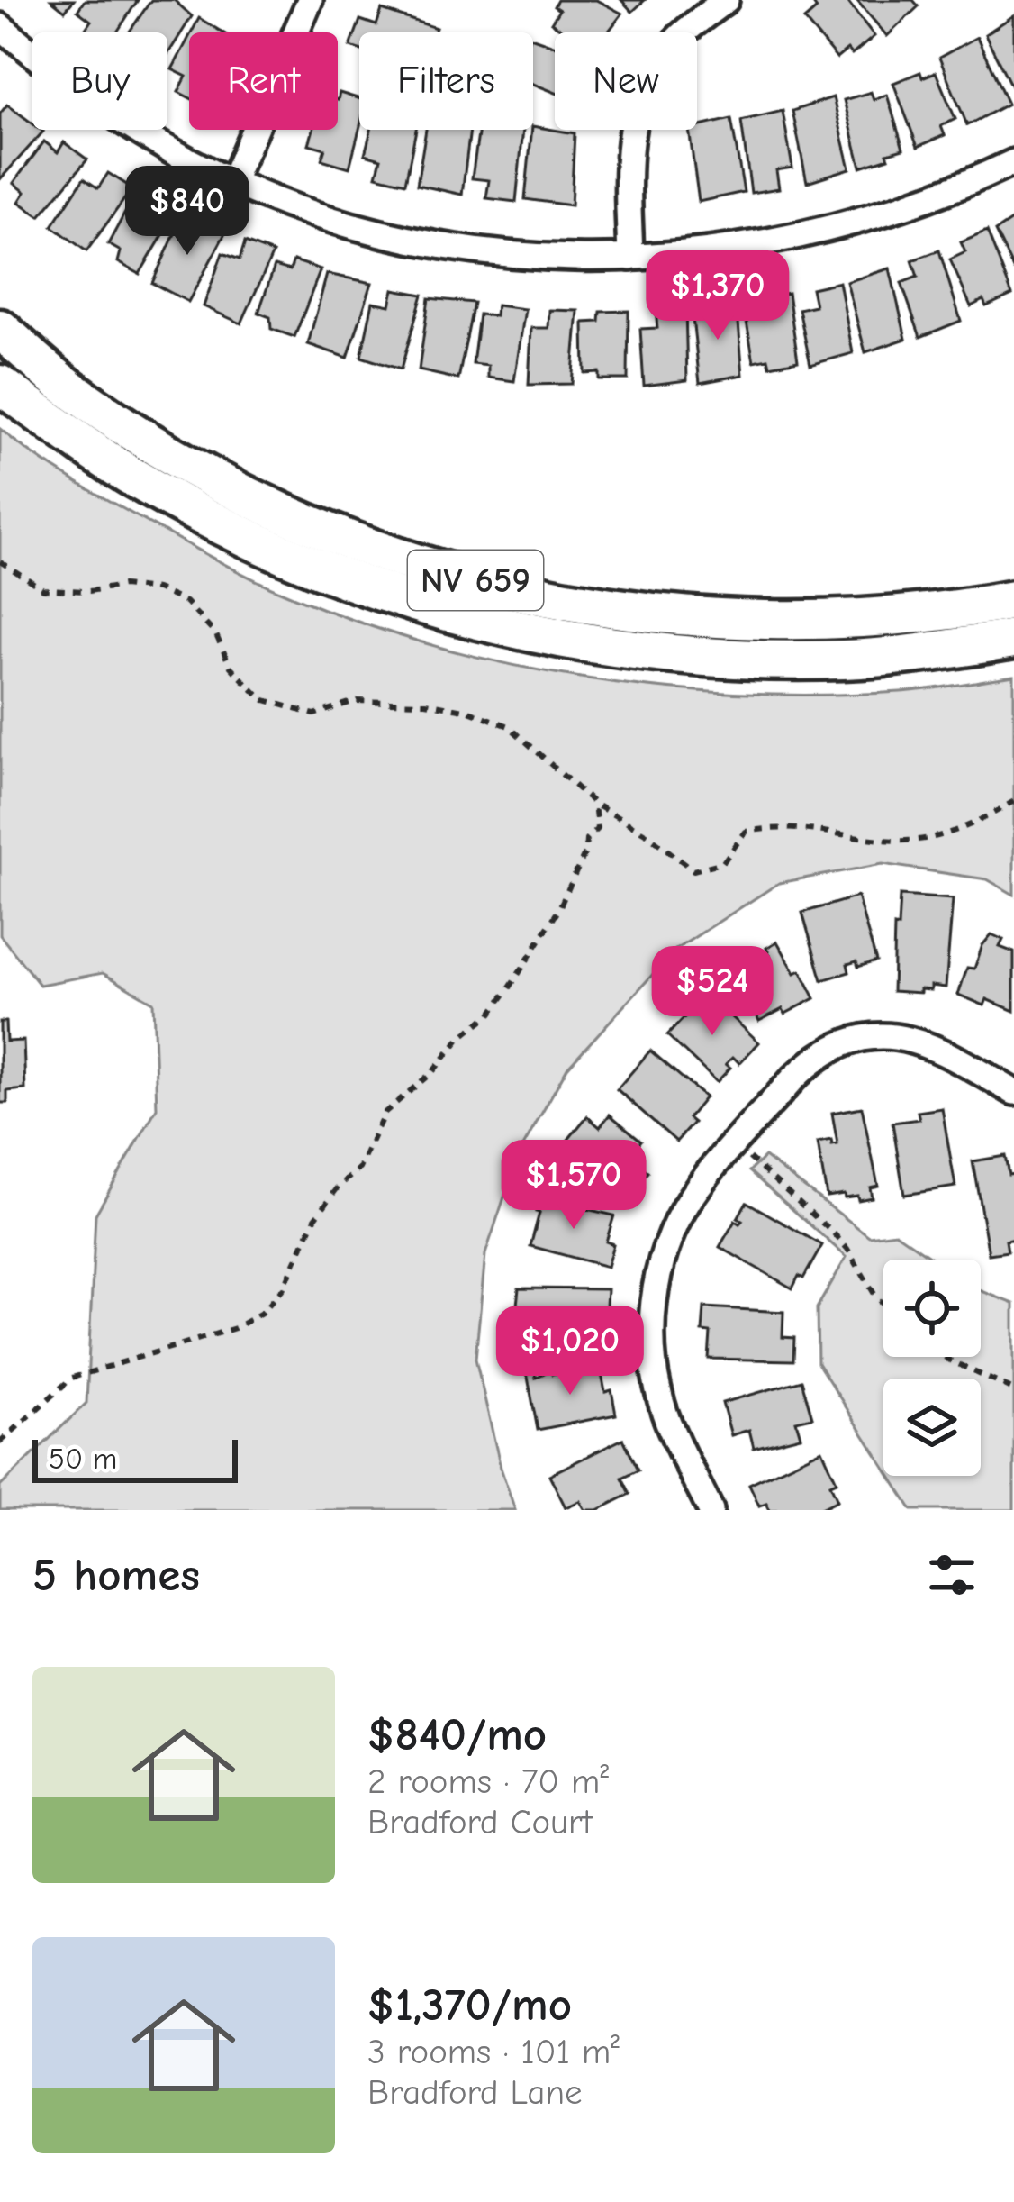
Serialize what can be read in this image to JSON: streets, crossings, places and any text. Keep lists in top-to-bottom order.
{
  "streets": {
    "main road": ["NV 659"]
  },
  "scale_bar": "50 m",
  "page": {
    "chip": [
      "Buy",
      "Rent",
      "Filters",
      "New"
    ],
    "price": [
      "$840",
      "$1,370",
      "$524",
      "$1,570",
      "$1,020"
    ],
    "scale": "50 m",
    "heading": "5 homes",
    "list": [
      {
        "name": "$840/mo",
        "note": "2 rooms · 70 m² · Bradford Court"
      },
      {
        "name": "$1,370/mo",
        "note": "3 rooms · 101 m² · Bradford Lane"
      }
    ]
  }
}
